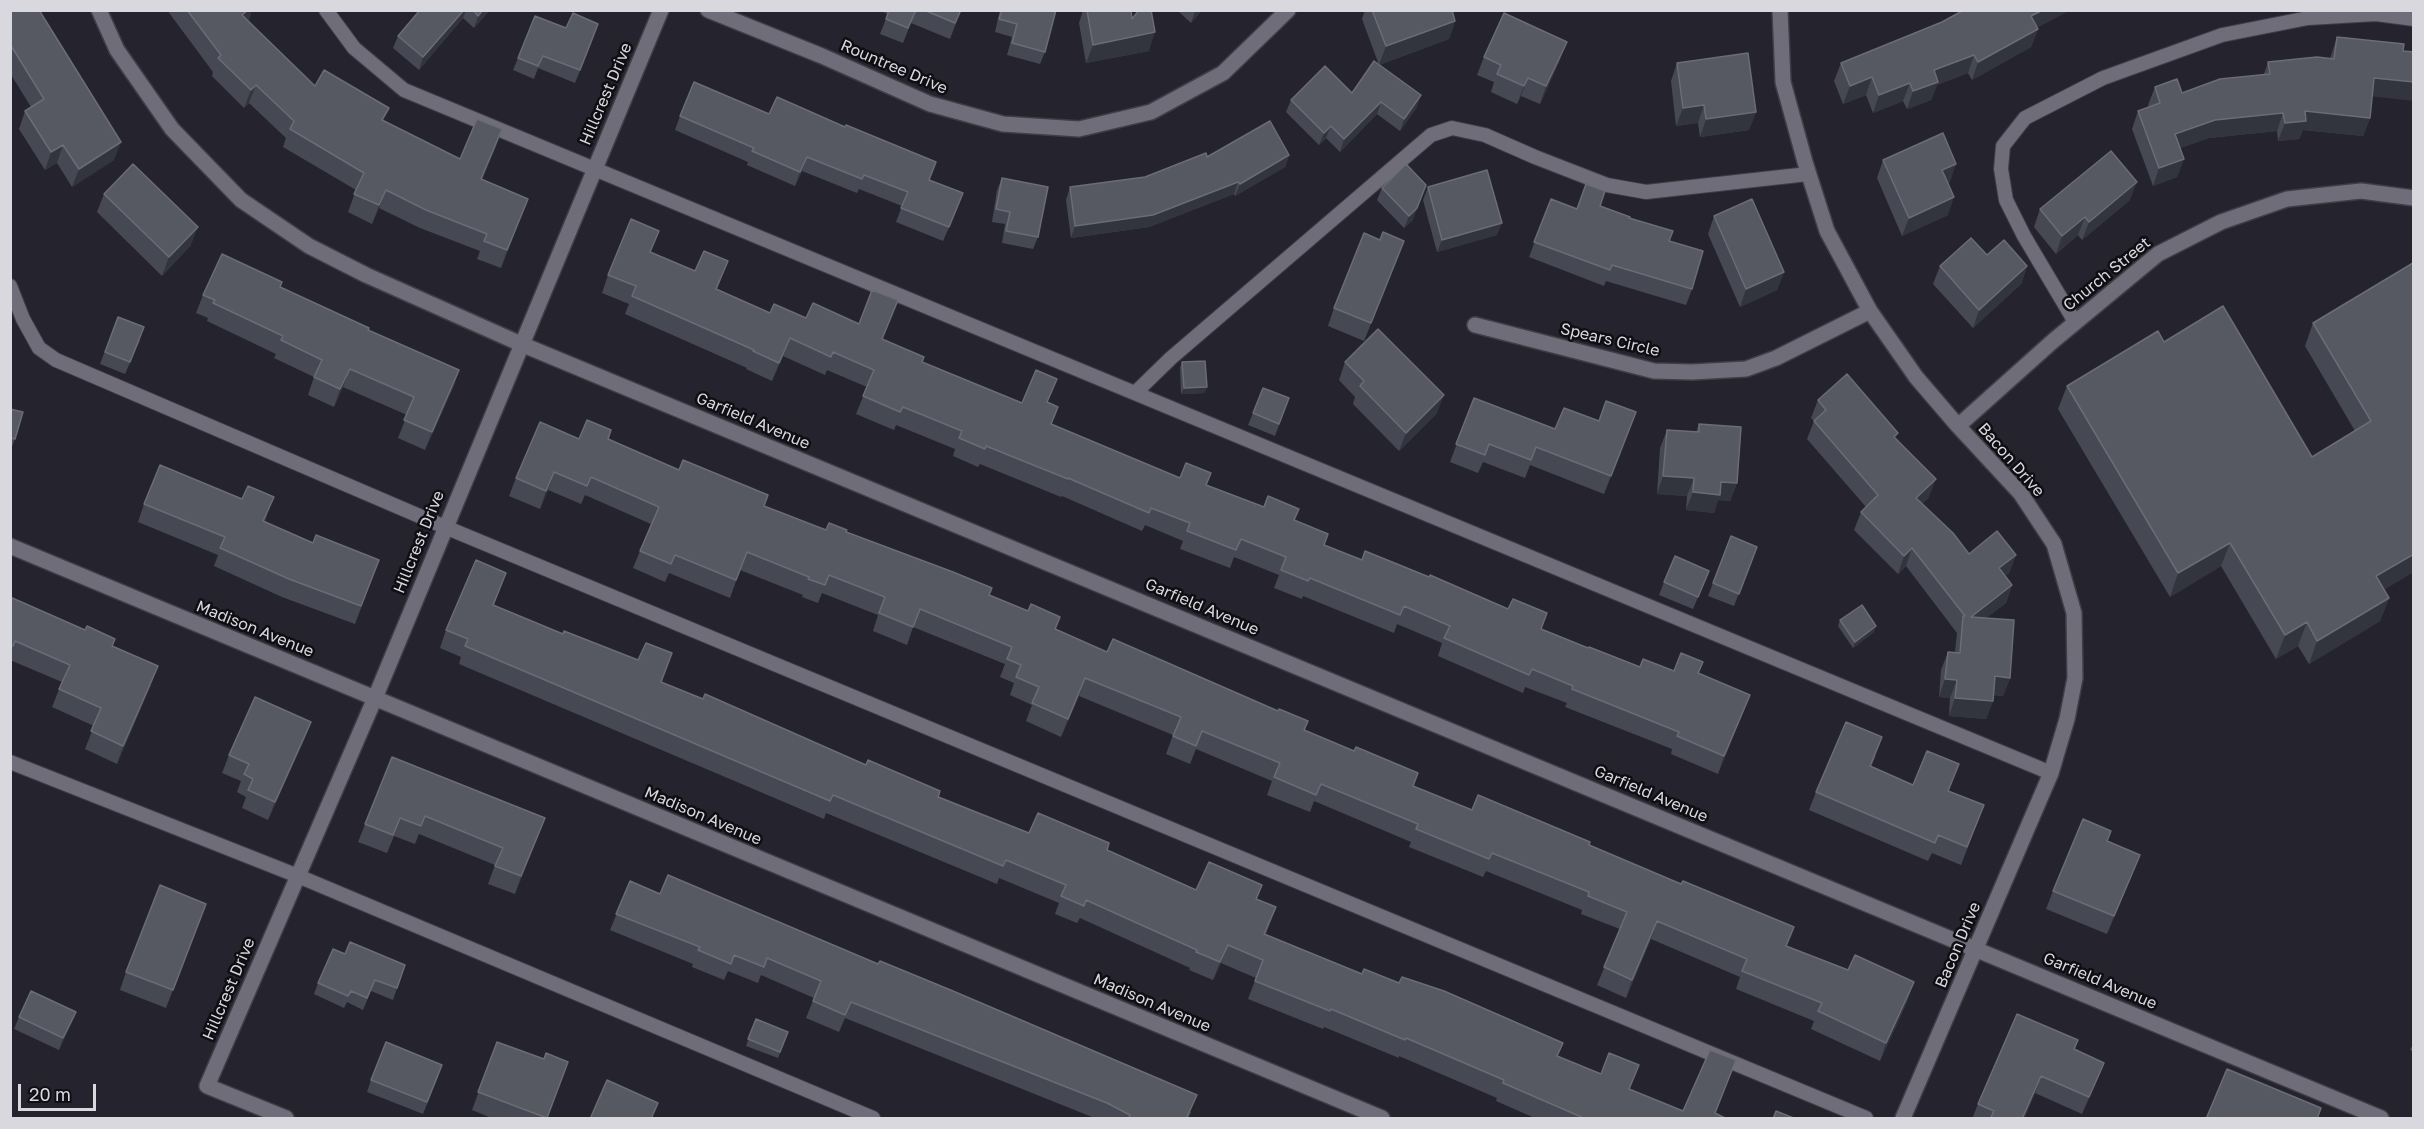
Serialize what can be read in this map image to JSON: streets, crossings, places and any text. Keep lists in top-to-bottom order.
{
  "streets": {
    "street": [
      "Rountree Drive",
      "Hillcrest Drive",
      "Church Street",
      "Spears Circle",
      "Garfield Avenue",
      "Bacon Drive",
      "Madison Avenue"
    ]
  },
  "crossings": [
    ["Hillcrest Drive", "Garfield Avenue"],
    ["Hillcrest Drive", "Madison Avenue"],
    ["Church Street", "Bacon Drive"],
    ["Spears Circle", "Bacon Drive"],
    ["Garfield Avenue", "Bacon Drive"]
  ],
  "scale_bar": "20 m"
}
